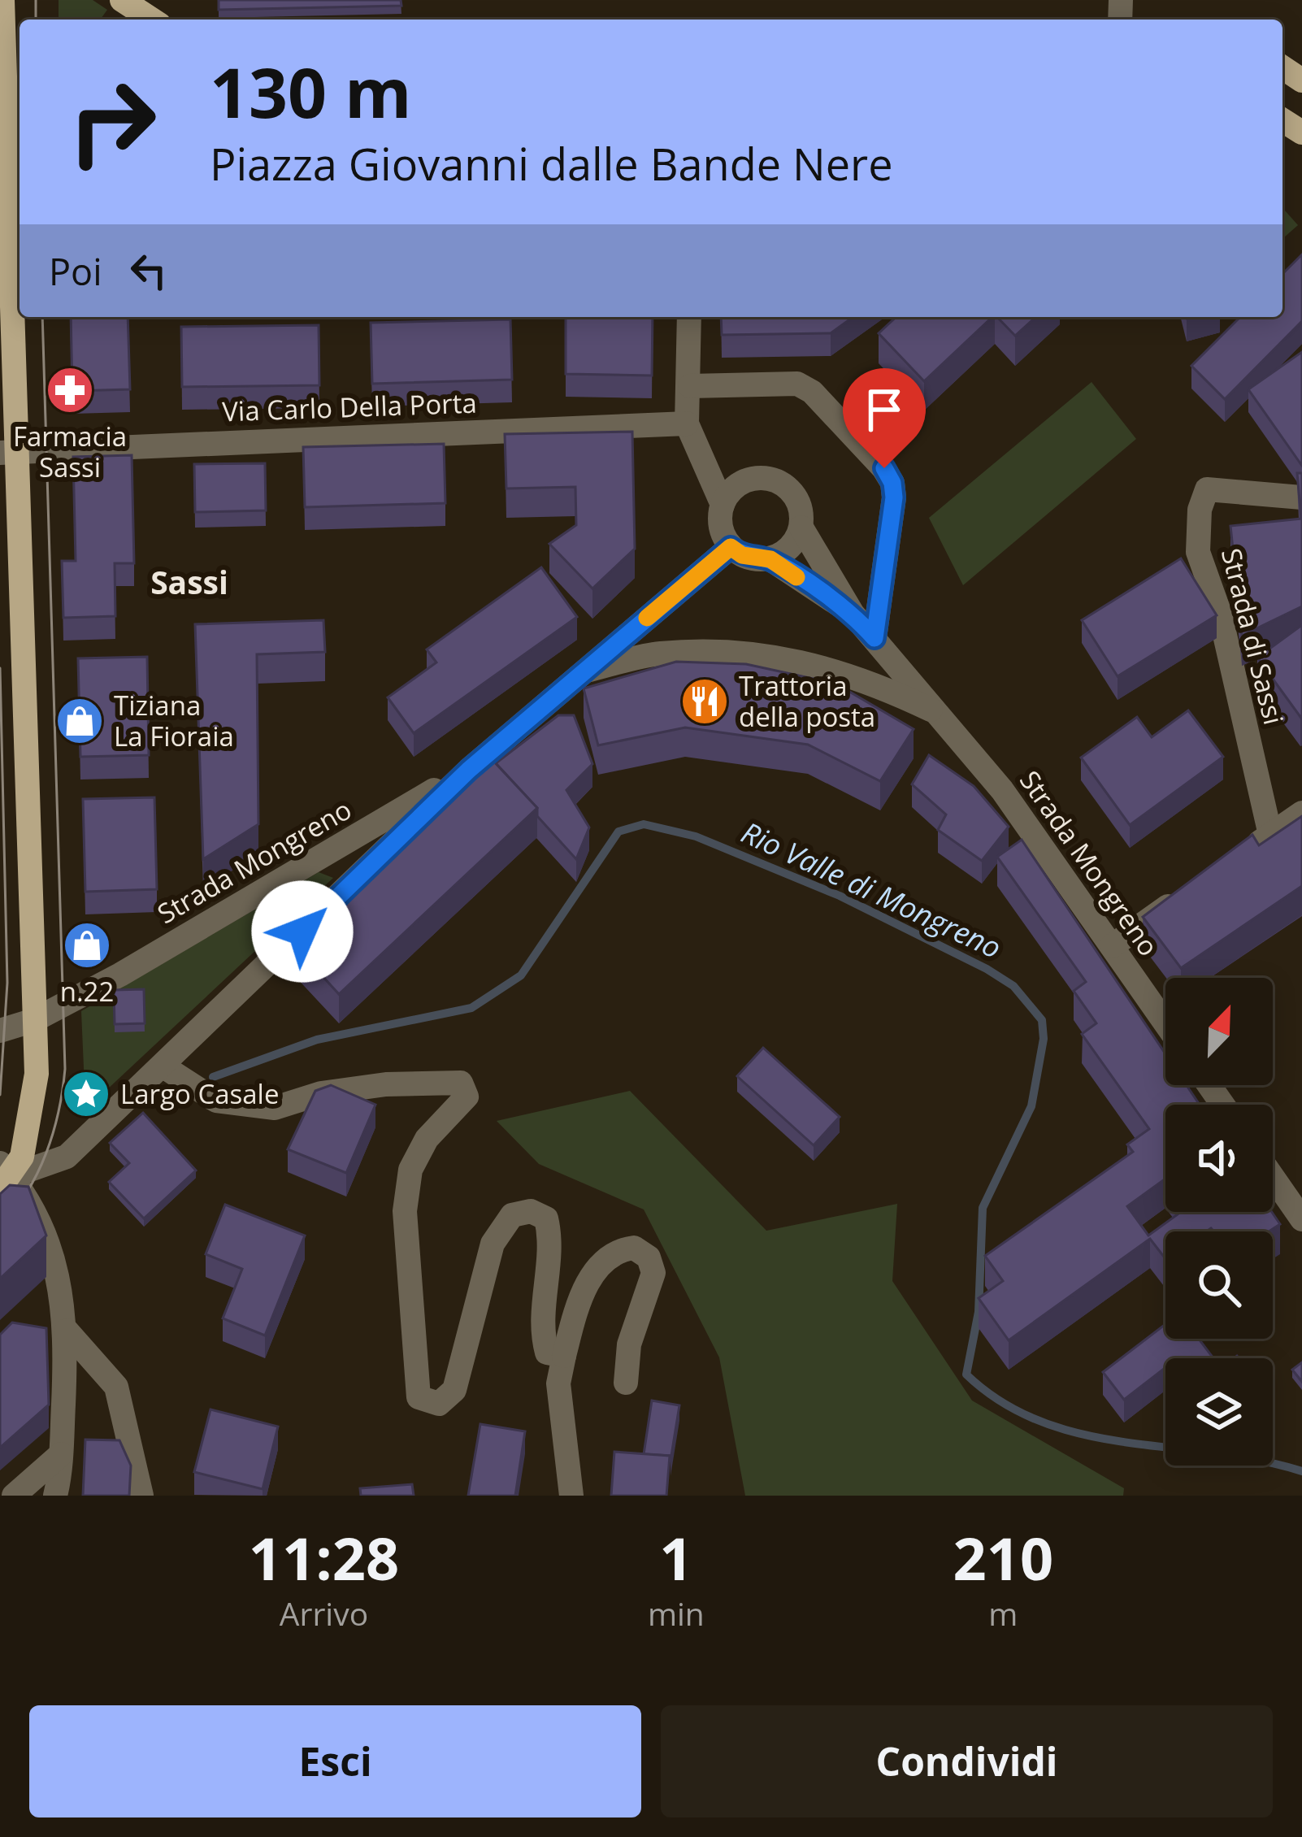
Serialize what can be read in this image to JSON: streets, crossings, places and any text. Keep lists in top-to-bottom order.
{
  "streets": {
    "street": ["Via Carlo Della Porta", "Strada di Sassi", "Strada Mongreno"]
  },
  "districts": ["Sassi"],
  "water": ["Rio Valle di Mongreno"],
  "places": {
    "pharmacy": ["Farmacia Sassi"],
    "restaurant": ["Trattoria della posta"],
    "shop": ["Tiziana La Fioraia", "n.22"],
    "place": ["Largo Casale"]
  },
  "north": "top right",
  "page": {
    "turn": ["130 m", "Piazza Giovanni dalle Bande Nere"],
    "then": "Poi",
    "eta": [
      "11:28",
      "Arrivo",
      "1",
      "min",
      "210",
      "m"
    ],
    "buttons": ["Esci", "Condividi"]
  }
}
